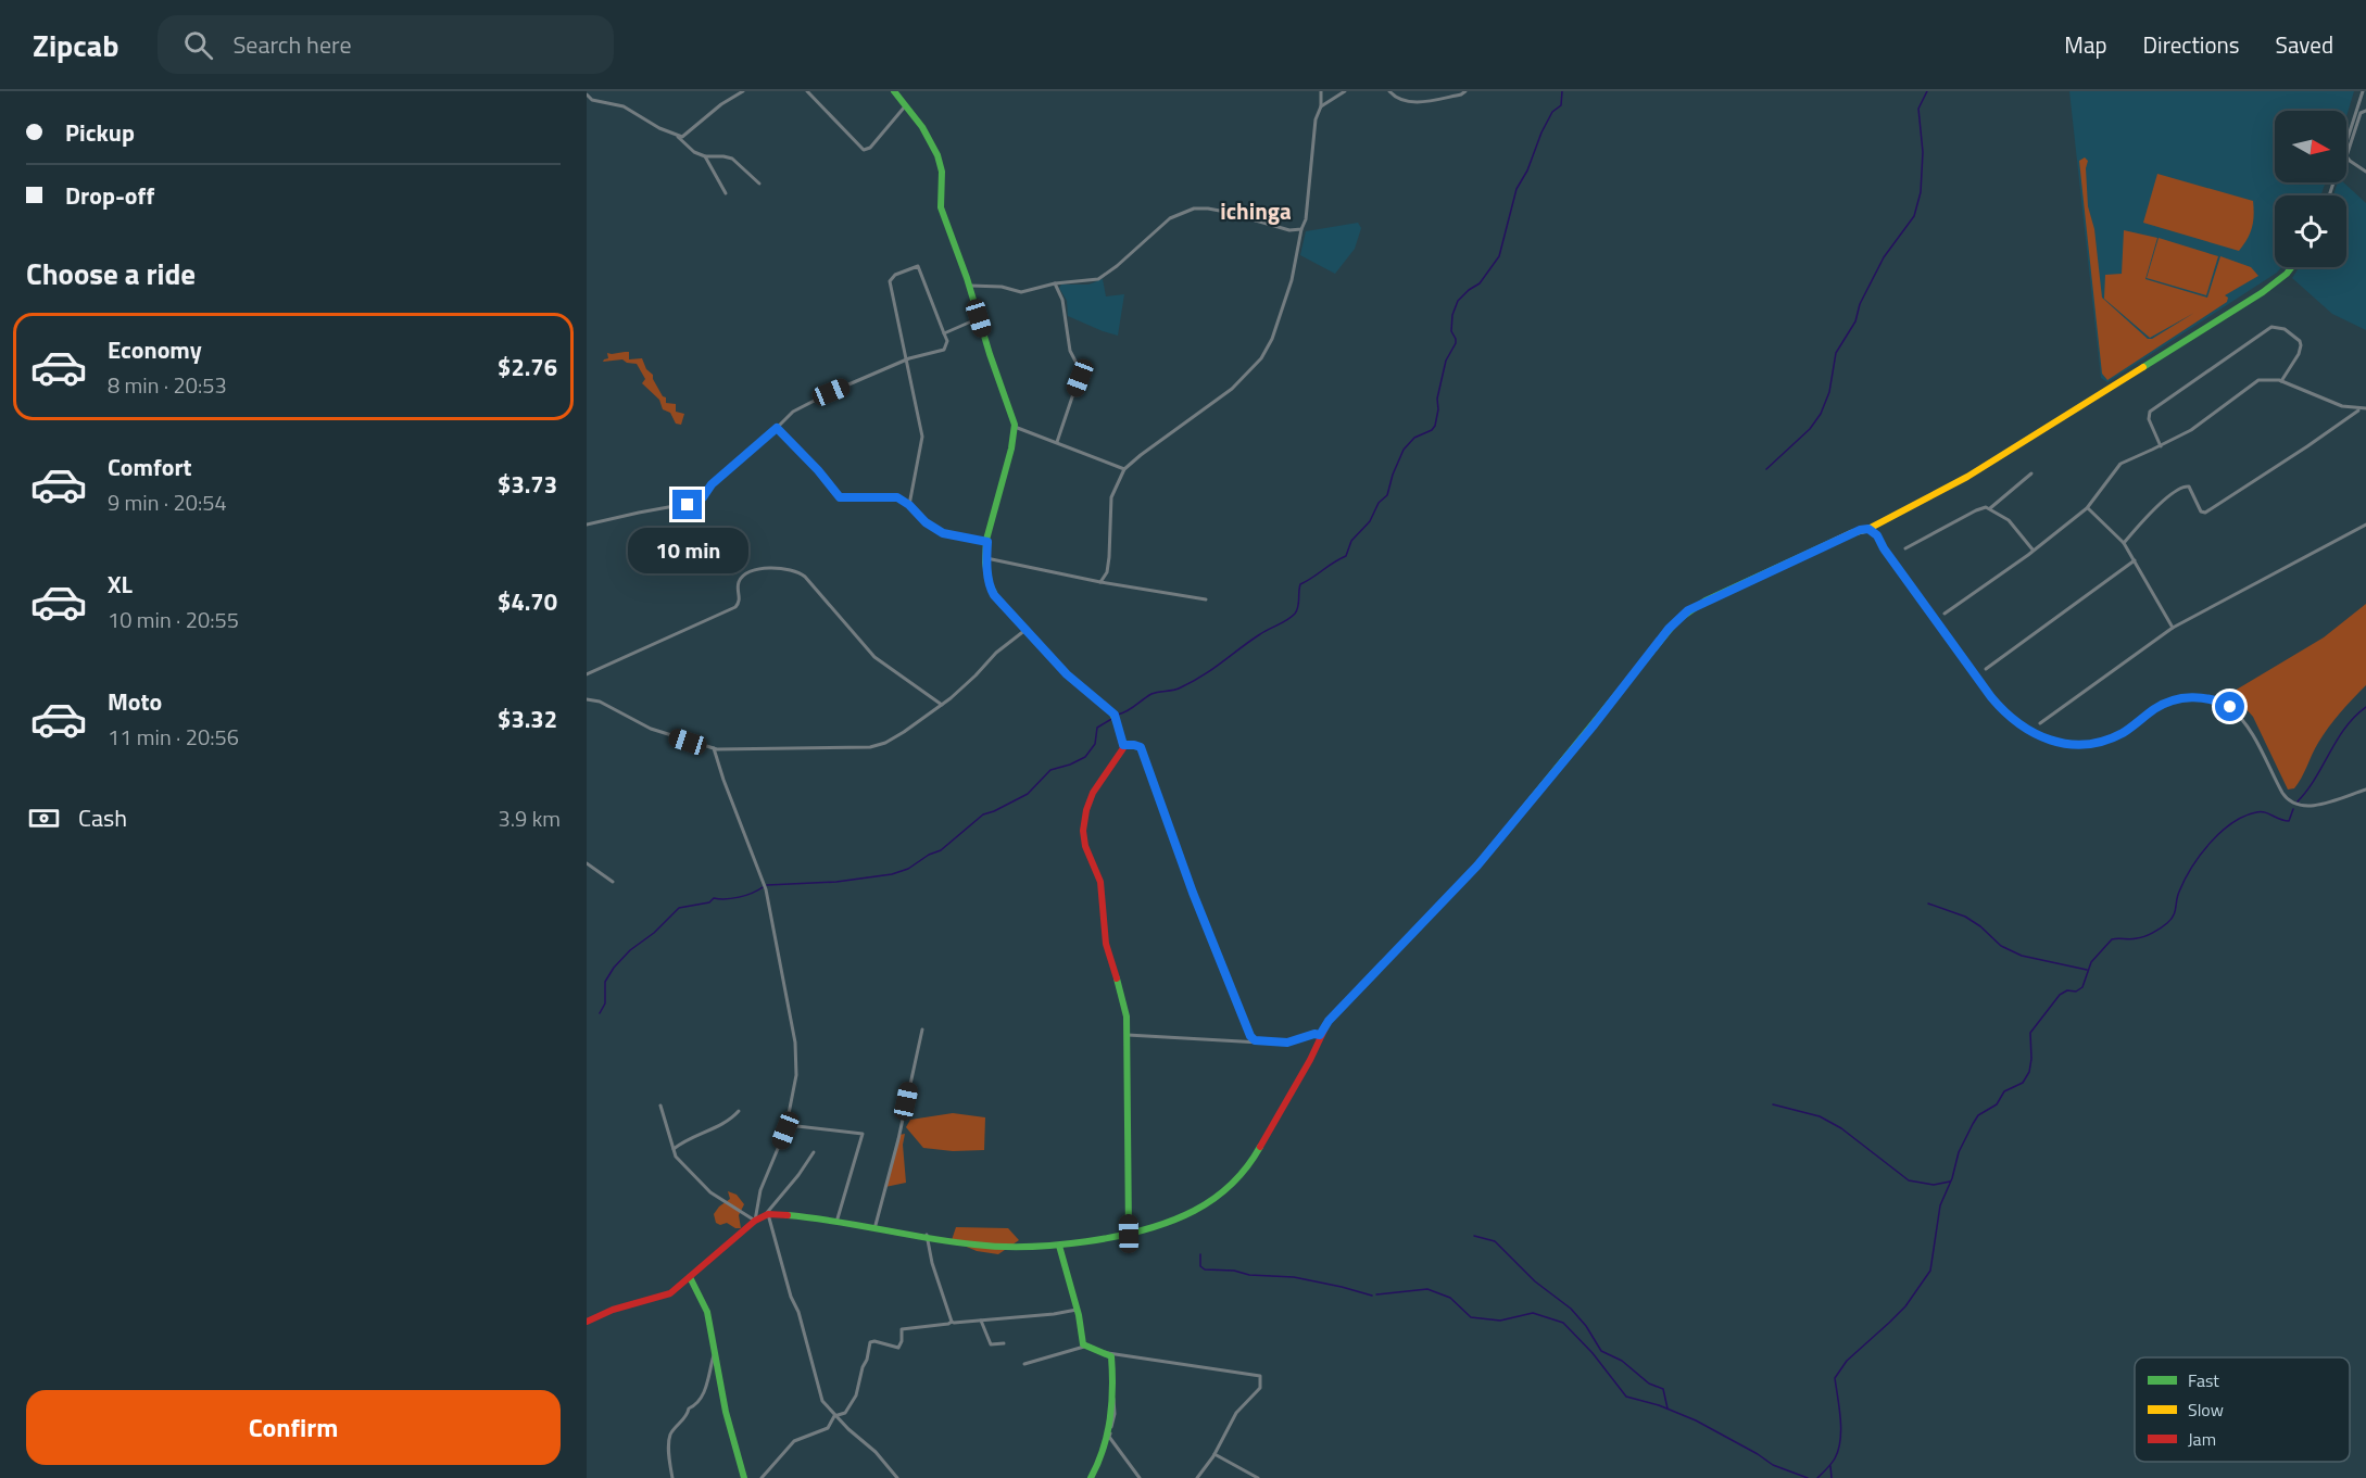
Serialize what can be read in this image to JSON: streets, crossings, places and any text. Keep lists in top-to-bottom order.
{
  "districts": ["ichinga"],
  "legend": ["Fast", "Slow", "Jam"],
  "north": "right",
  "page": {
    "header": "Zipcab",
    "search": "Search here",
    "nav": ["Map", "Directions", "Saved"],
    "banner": ["Pickup", "Drop-off"],
    "heading": "Choose a ride",
    "list": [
      {
        "name": "Economy",
        "note": "8 min · 20:53",
        "value": "$2.76"
      },
      {
        "name": "Comfort",
        "note": "9 min · 20:54",
        "value": "$3.73"
      },
      {
        "name": "XL",
        "note": "10 min · 20:55",
        "value": "$4.70"
      },
      {
        "name": "Moto",
        "note": "11 min · 20:56",
        "value": "$3.32"
      }
    ],
    "bubble": "10 min",
    "pay": ["Cash", "3.9 km"],
    "buttons": "Confirm"
  }
}
